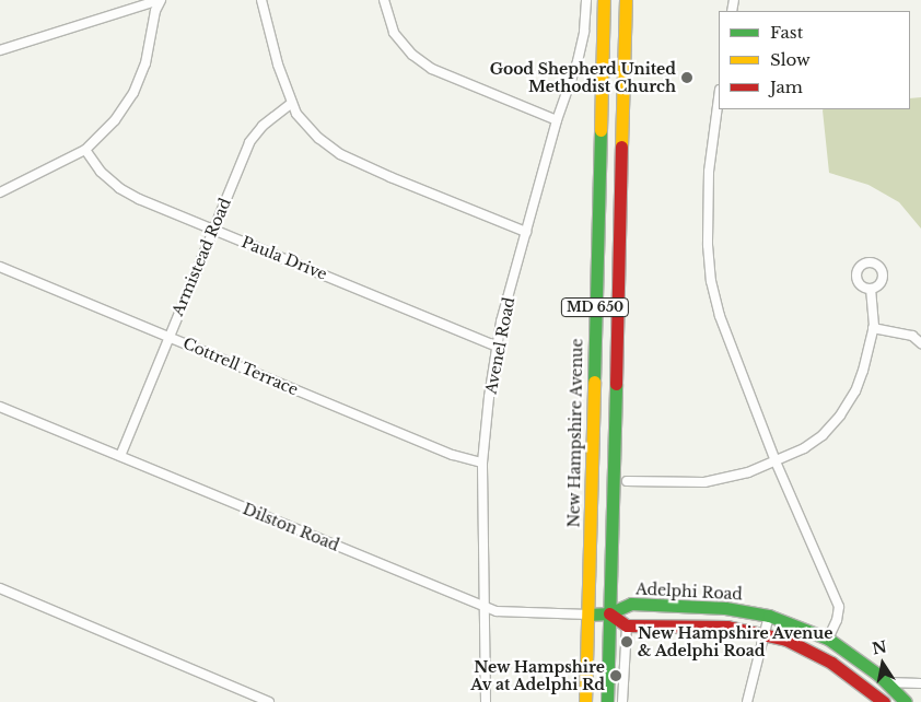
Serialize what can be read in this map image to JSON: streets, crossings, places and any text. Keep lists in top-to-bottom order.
{
  "streets": {
    "main road": ["MD 650", "New Hampshire Avenue", "Adelphi Road"],
    "street": [
      "Armistead Road",
      "Paula Drive",
      "Avenel Road",
      "Cottrell Terrace",
      "Dilston Road"
    ]
  },
  "crossings": [
    ["Armistead Road", "Paula Drive"],
    ["Armistead Road", "Cottrell Terrace"],
    ["Armistead Road", "Dilston Road"],
    ["Paula Drive", "Avenel Road"],
    ["MD 650", "Adelphi Road"],
    ["Avenel Road", "Cottrell Terrace"],
    ["Avenel Road", "Dilston Road"],
    ["New Hampshire Avenue", "Dilston Road"],
    ["New Hampshire Avenue", "Adelphi Road"],
    ["Dilston Road", "Adelphi Road"]
  ],
  "places": ["Good Shepherd United Methodist Church", "New Hampshire Avenue & Adelphi Road", "New Hampshire Av at Adelphi Rd"],
  "legend": ["Fast", "Slow", "Jam"],
  "north": "top"
}
